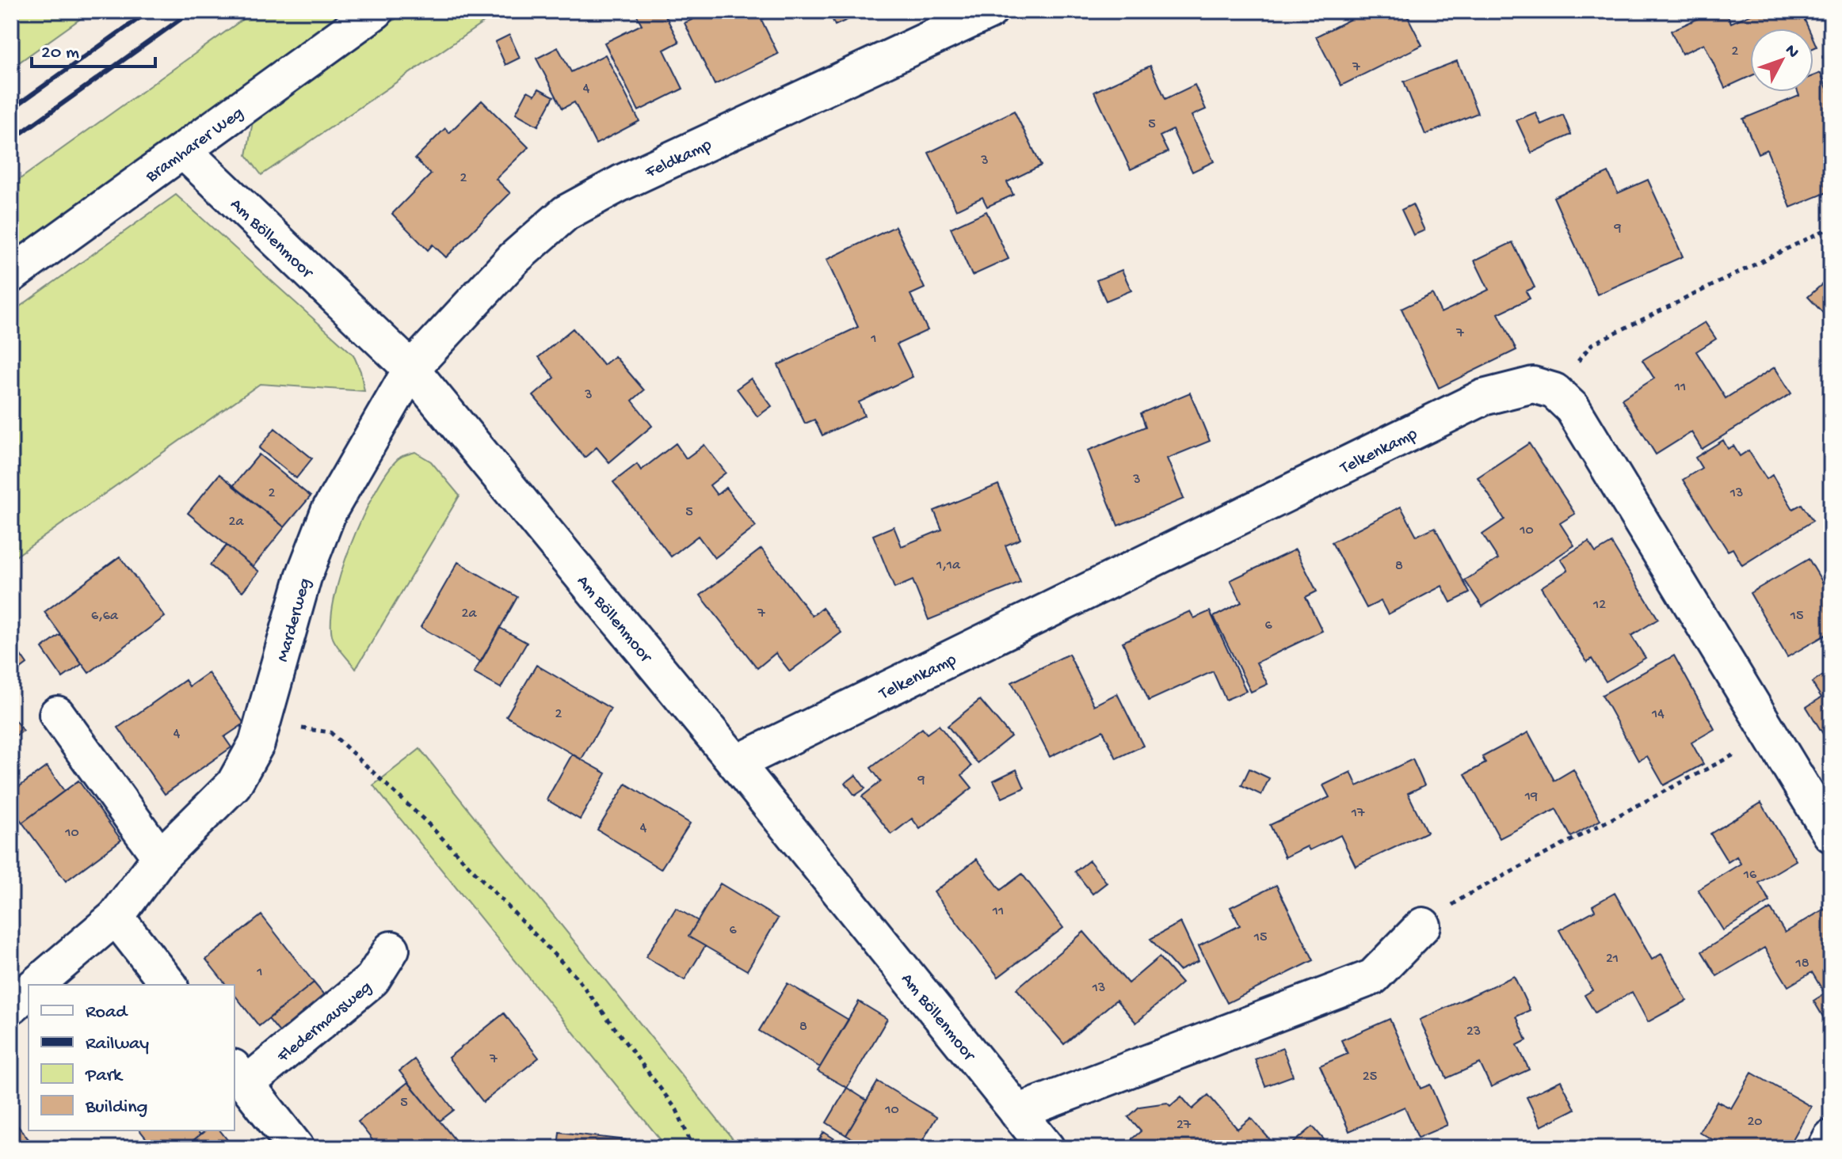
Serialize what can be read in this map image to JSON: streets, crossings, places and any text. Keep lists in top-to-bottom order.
{
  "streets": {
    "street": [
      "Bramharer Weg",
      "Feldkamp",
      "Am Böllenmoor",
      "Telkenkamp",
      "Marderweg",
      "Fledermausweg"
    ]
  },
  "crossings": [
    ["Bramharer Weg", "Am Böllenmoor"],
    ["Feldkamp", "Am Böllenmoor"],
    ["Feldkamp", "Marderweg"],
    ["Am Böllenmoor", "Telkenkamp"],
    ["Am Böllenmoor", "Marderweg"]
  ],
  "house_numbers": [
    "2",
    "7",
    "4",
    "5",
    "3",
    "2",
    "9",
    "7",
    "1",
    "11",
    "3",
    "3",
    "2",
    "13",
    "5",
    "2a",
    "10",
    "1,1a",
    "8",
    "12",
    "2a",
    "7",
    "6,6a",
    "15",
    "6",
    "2",
    "14",
    "4",
    "9",
    "19",
    "17",
    "4",
    "10",
    "16",
    "11",
    "6",
    "15",
    "21",
    "18",
    "1",
    "13",
    "8",
    "23",
    "7",
    "25",
    "5",
    "10",
    "20",
    "27"
  ],
  "legend": [
    "Road",
    "Railway",
    "Park",
    "Building"
  ],
  "scale_bar": "20 m",
  "north": "top right"
}
